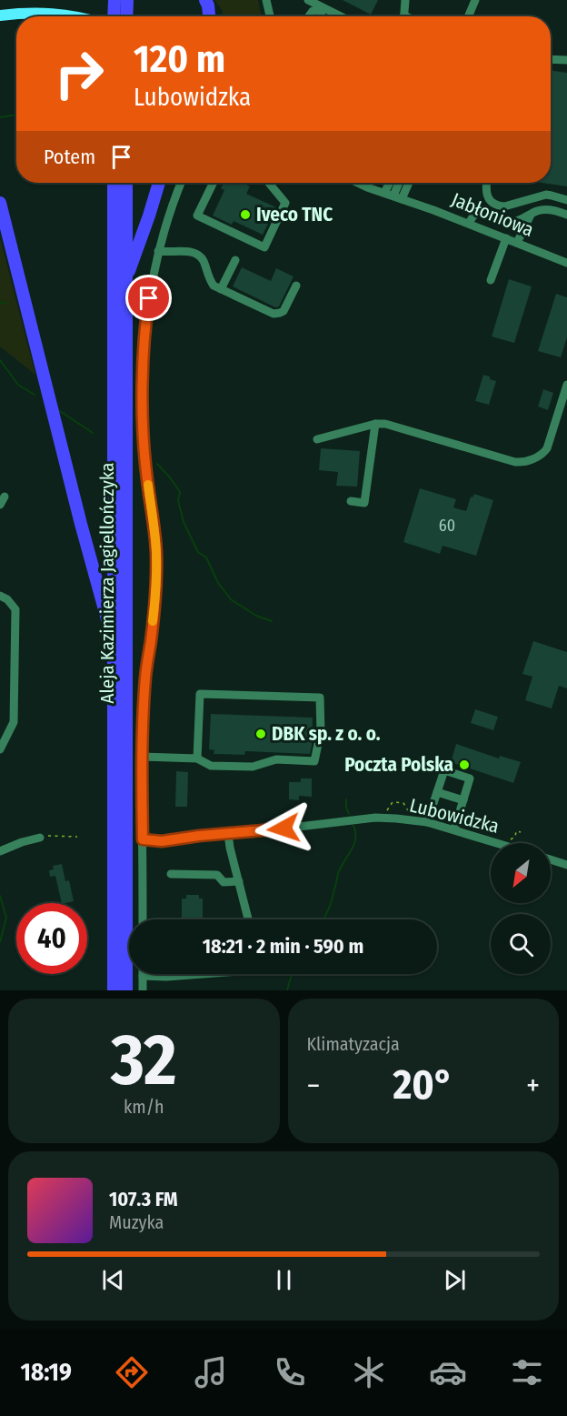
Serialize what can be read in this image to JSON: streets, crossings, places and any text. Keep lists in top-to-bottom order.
{
  "streets": {
    "highway": ["Aleja Kazimierza Jagiellończyka"],
    "street": ["Jabłoniowa", "Lubowidzka"]
  },
  "places": ["Iveco TNC", "DBK sp. z o. o.", "Poczta Polska"],
  "house_numbers": ["60"],
  "north": "bottom left",
  "page": {
    "turn": ["120 m", "Lubowidzka"],
    "then": "Potem",
    "limit": "40",
    "trip": "18:21 · 2 min · 590 m",
    "tile": [
      ["32", "km/h"],
      "Klimatyzacja"
    ],
    "heat": ["−", "20°", "+"],
    "song": ["107.3 FM", "Muzyka"],
    "tabs": "18:19"
  }
}
